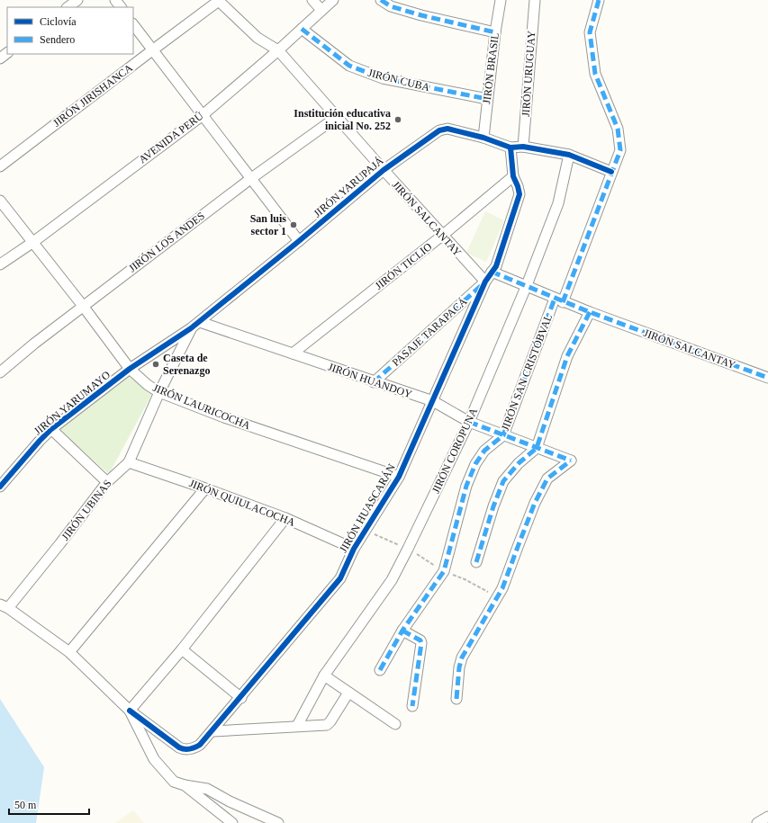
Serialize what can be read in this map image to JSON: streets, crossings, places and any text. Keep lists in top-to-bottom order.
{
  "streets": {
    "street": [
      "JIRÓN BRASIL",
      "JIRÓN URUGUAY",
      "JIRÓN CUBA",
      "JIRÓN JIRISHANCA",
      "AVENIDA PERÚ",
      "JIRÓN YARUPAJÁ",
      "JIRÓN SALCANTAY",
      "JIRÓN LOS ANDES",
      "JIRÓN TICLIO",
      "PASAJE TARAPACÁ",
      "JIRÓN SAN CRISTÓBVAL",
      "JIRÓN HUANDOY",
      "JIRÓN YARUMAYO",
      "JIRÓN LAURICOCHA",
      "JIRÓN COROPUNA",
      "JIRÓN QUIULACOCHA",
      "JIRÓN HUASCARÁN",
      "JIRÓN UBINAS"
    ]
  },
  "crossings": [
    ["JIRÓN BRASIL", "JIRÓN CUBA"],
    ["JIRÓN BRASIL", "JIRÓN YARUPAJÁ"],
    ["JIRÓN URUGUAY", "JIRÓN YARUPAJÁ"],
    ["JIRÓN CUBA", "AVENIDA PERÚ"],
    ["JIRÓN JIRISHANCA", "JIRÓN SALCANTAY"],
    ["AVENIDA PERÚ", "JIRÓN SALCANTAY"],
    ["AVENIDA PERÚ", "JIRÓN LAURICOCHA"],
    ["JIRÓN YARUPAJÁ", "JIRÓN SALCANTAY"],
    ["JIRÓN YARUPAJÁ", "JIRÓN SAN CRISTÓBVAL"],
    ["JIRÓN YARUPAJÁ", "JIRÓN HUANDOY"],
    ["JIRÓN YARUPAJÁ", "JIRÓN YARUMAYO"],
    ["JIRÓN YARUPAJÁ", "JIRÓN LAURICOCHA"],
    ["JIRÓN YARUPAJÁ", "JIRÓN COROPUNA"],
    ["JIRÓN YARUPAJÁ", "JIRÓN HUASCARÁN"],
    ["JIRÓN YARUPAJÁ", "JIRÓN UBINAS"],
    ["JIRÓN SALCANTAY", "JIRÓN LOS ANDES"],
    ["JIRÓN SALCANTAY", "JIRÓN TICLIO"],
    ["JIRÓN SALCANTAY", "PASAJE TARAPACÁ"],
    ["JIRÓN SALCANTAY", "JIRÓN SAN CRISTÓBVAL"],
    ["JIRÓN SALCANTAY", "JIRÓN COROPUNA"],
    ["JIRÓN SALCANTAY", "JIRÓN HUASCARÁN"],
    ["JIRÓN LOS ANDES", "JIRÓN LAURICOCHA"],
    ["JIRÓN TICLIO", "JIRÓN HUANDOY"],
    ["JIRÓN TICLIO", "JIRÓN HUASCARÁN"],
    ["PASAJE TARAPACÁ", "JIRÓN HUANDOY"],
    ["PASAJE TARAPACÁ", "JIRÓN HUASCARÁN"],
    ["JIRÓN SAN CRISTÓBVAL", "JIRÓN HUANDOY"],
    ["JIRÓN HUANDOY", "JIRÓN COROPUNA"],
    ["JIRÓN HUANDOY", "JIRÓN HUASCARÁN"],
    ["JIRÓN YARUMAYO", "JIRÓN LAURICOCHA"],
    ["JIRÓN LAURICOCHA", "JIRÓN HUASCARÁN"],
    ["JIRÓN LAURICOCHA", "JIRÓN UBINAS"],
    ["JIRÓN QUIULACOCHA", "JIRÓN HUASCARÁN"],
    ["JIRÓN QUIULACOCHA", "JIRÓN UBINAS"]
  ],
  "places": ["Institución educativa inicial No. 252", "San luis sector 1", "Caseta de Serenazgo"],
  "legend": ["Ciclovía", "Sendero"],
  "scale_bar": "50 m"
}
